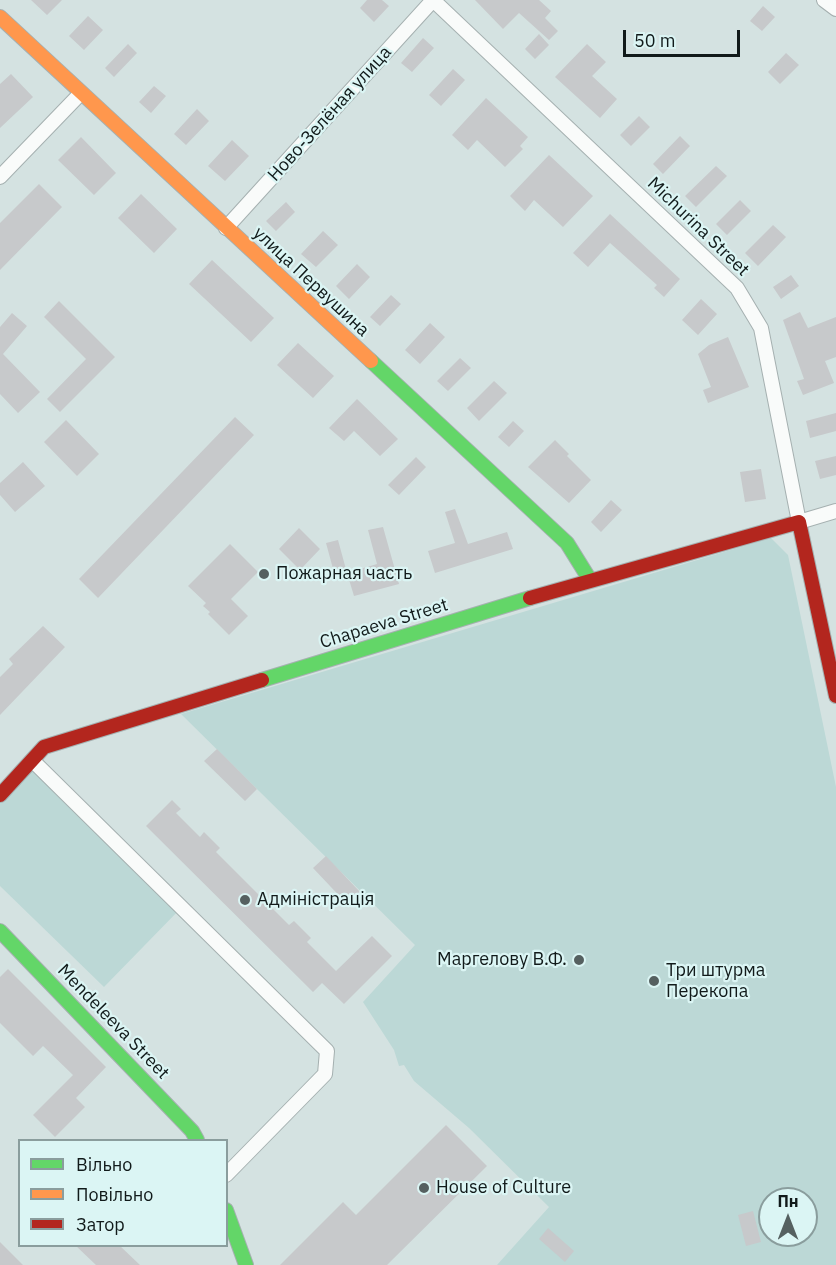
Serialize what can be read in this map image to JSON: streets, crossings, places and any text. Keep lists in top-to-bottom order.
{
  "streets": {
    "main road": [
      "Michurina Street",
      "улица Первушина",
      "Chapaeva Street",
      "Mendeleeva Street"
    ],
    "street": ["Ново-Зелёная улица"]
  },
  "crossings": [
    ["Ново-Зелёная улица", "Michurina Street"],
    ["Ново-Зелёная улица", "улица Первушина"],
    ["Michurina Street", "Chapaeva Street"],
    ["улица Первушина", "Chapaeva Street"]
  ],
  "places": [
    "Пожарная часть",
    "Адміністрація",
    "Маргелову В.Ф.",
    "Три штурма Перекопа",
    "House of Culture"
  ],
  "legend": ["Вільно", "Повільно", "Затор"],
  "scale_bar": "50 m",
  "north": "top"
}
